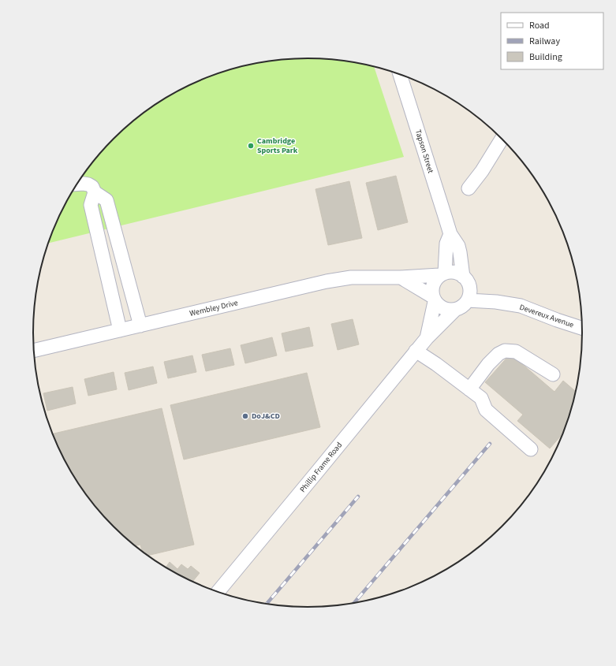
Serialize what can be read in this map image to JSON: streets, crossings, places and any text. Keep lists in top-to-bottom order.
{
  "streets": {
    "street": [
      "Tapson Street",
      "Wembley Drive",
      "Devereux Avenue",
      "Phillip Frame Road"
    ]
  },
  "crossings": [
    ["Tapson Street", "Wembley Drive"],
    ["Tapson Street", "Devereux Avenue"],
    ["Tapson Street", "Phillip Frame Road"],
    ["Wembley Drive", "Devereux Avenue"],
    ["Wembley Drive", "Phillip Frame Road"],
    ["Devereux Avenue", "Phillip Frame Road"]
  ],
  "places": ["Cambridge Sports Park", "DoJ&CD"],
  "legend": ["Road", "Railway", "Building"]
}
